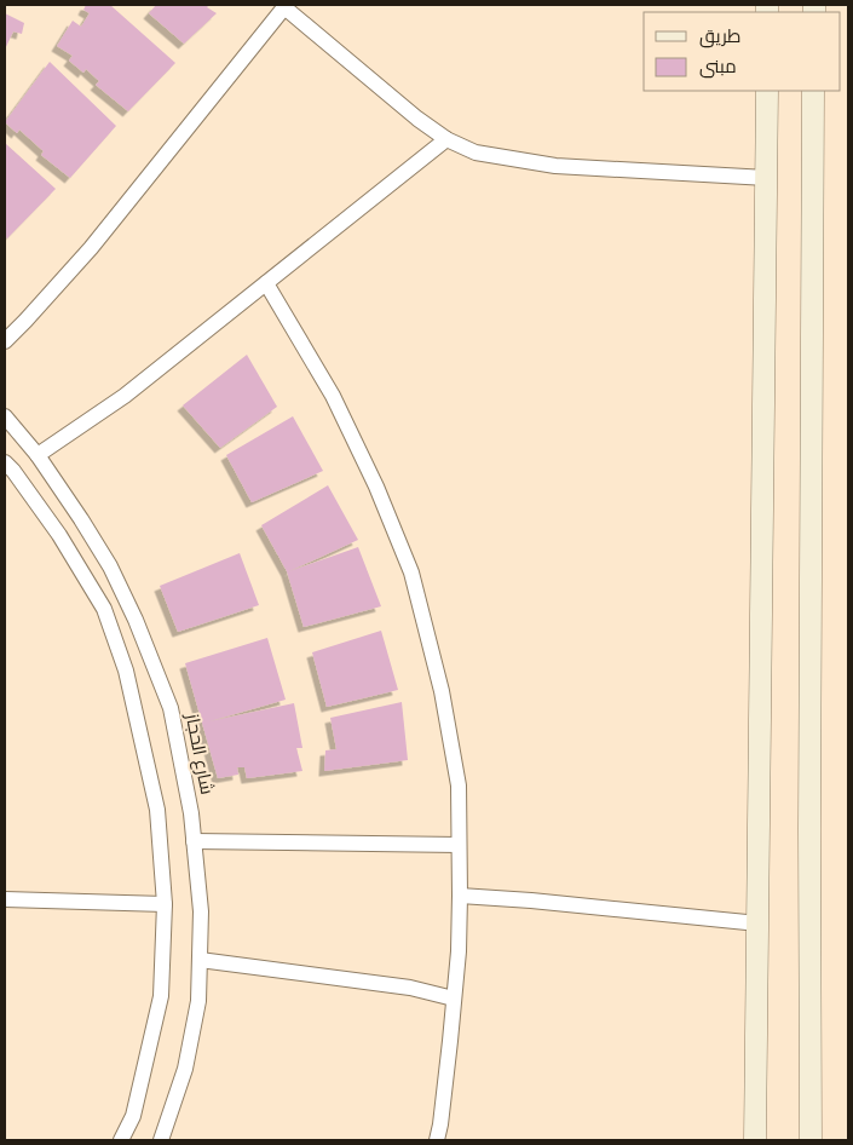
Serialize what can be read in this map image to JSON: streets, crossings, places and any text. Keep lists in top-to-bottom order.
{
  "streets": {
    "street": ["شارع الحجاز"]
  },
  "legend": ["طريق", "مبنى"]
}
